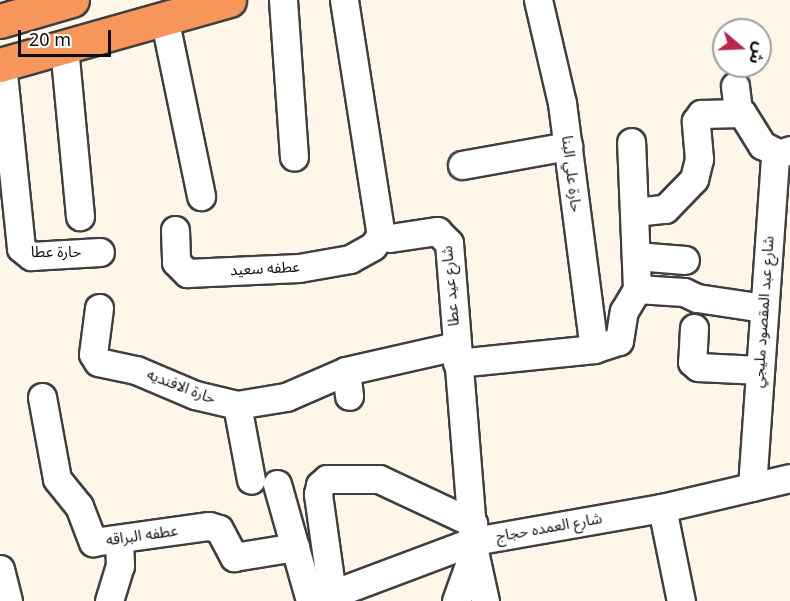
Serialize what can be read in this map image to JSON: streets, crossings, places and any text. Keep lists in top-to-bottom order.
{
  "streets": {
    "street": [
      "حارة علي البنا",
      "حارة عطا",
      "عطفه سعيد",
      "شارع عيد عطا",
      "شارع عبد المقصود مليجي",
      "حارة الافنديه",
      "شارع العمده حجاج",
      "عطفه البراقه"
    ]
  },
  "crossings": [
    ["حارة علي البنا", "حارة الافنديه"],
    ["عطفه سعيد", "شارع عيد عطا"],
    ["شارع عيد عطا", "حارة الافنديه"],
    ["شارع عيد عطا", "شارع العمده حجاج"],
    ["شارع عبد المقصود مليجي", "شارع العمده حجاج"]
  ],
  "scale_bar": "20 m",
  "north": "right"
}
